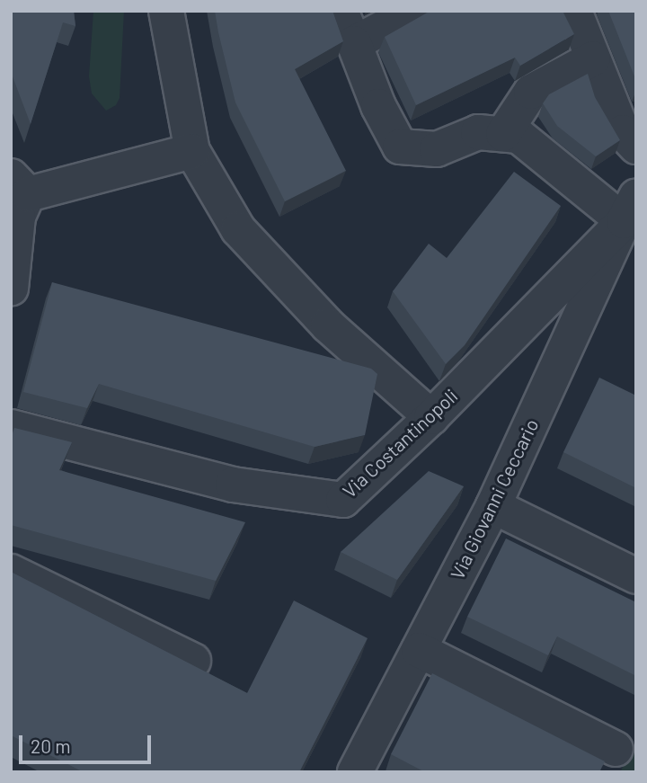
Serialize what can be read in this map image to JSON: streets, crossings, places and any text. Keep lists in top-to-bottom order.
{
  "streets": {
    "street": ["Via Costantinopoli", "Via Giovanni Ceccario"]
  },
  "crossings": [
    ["Via Costantinopoli", "Via Giovanni Ceccario"]
  ],
  "scale_bar": "20 m"
}
